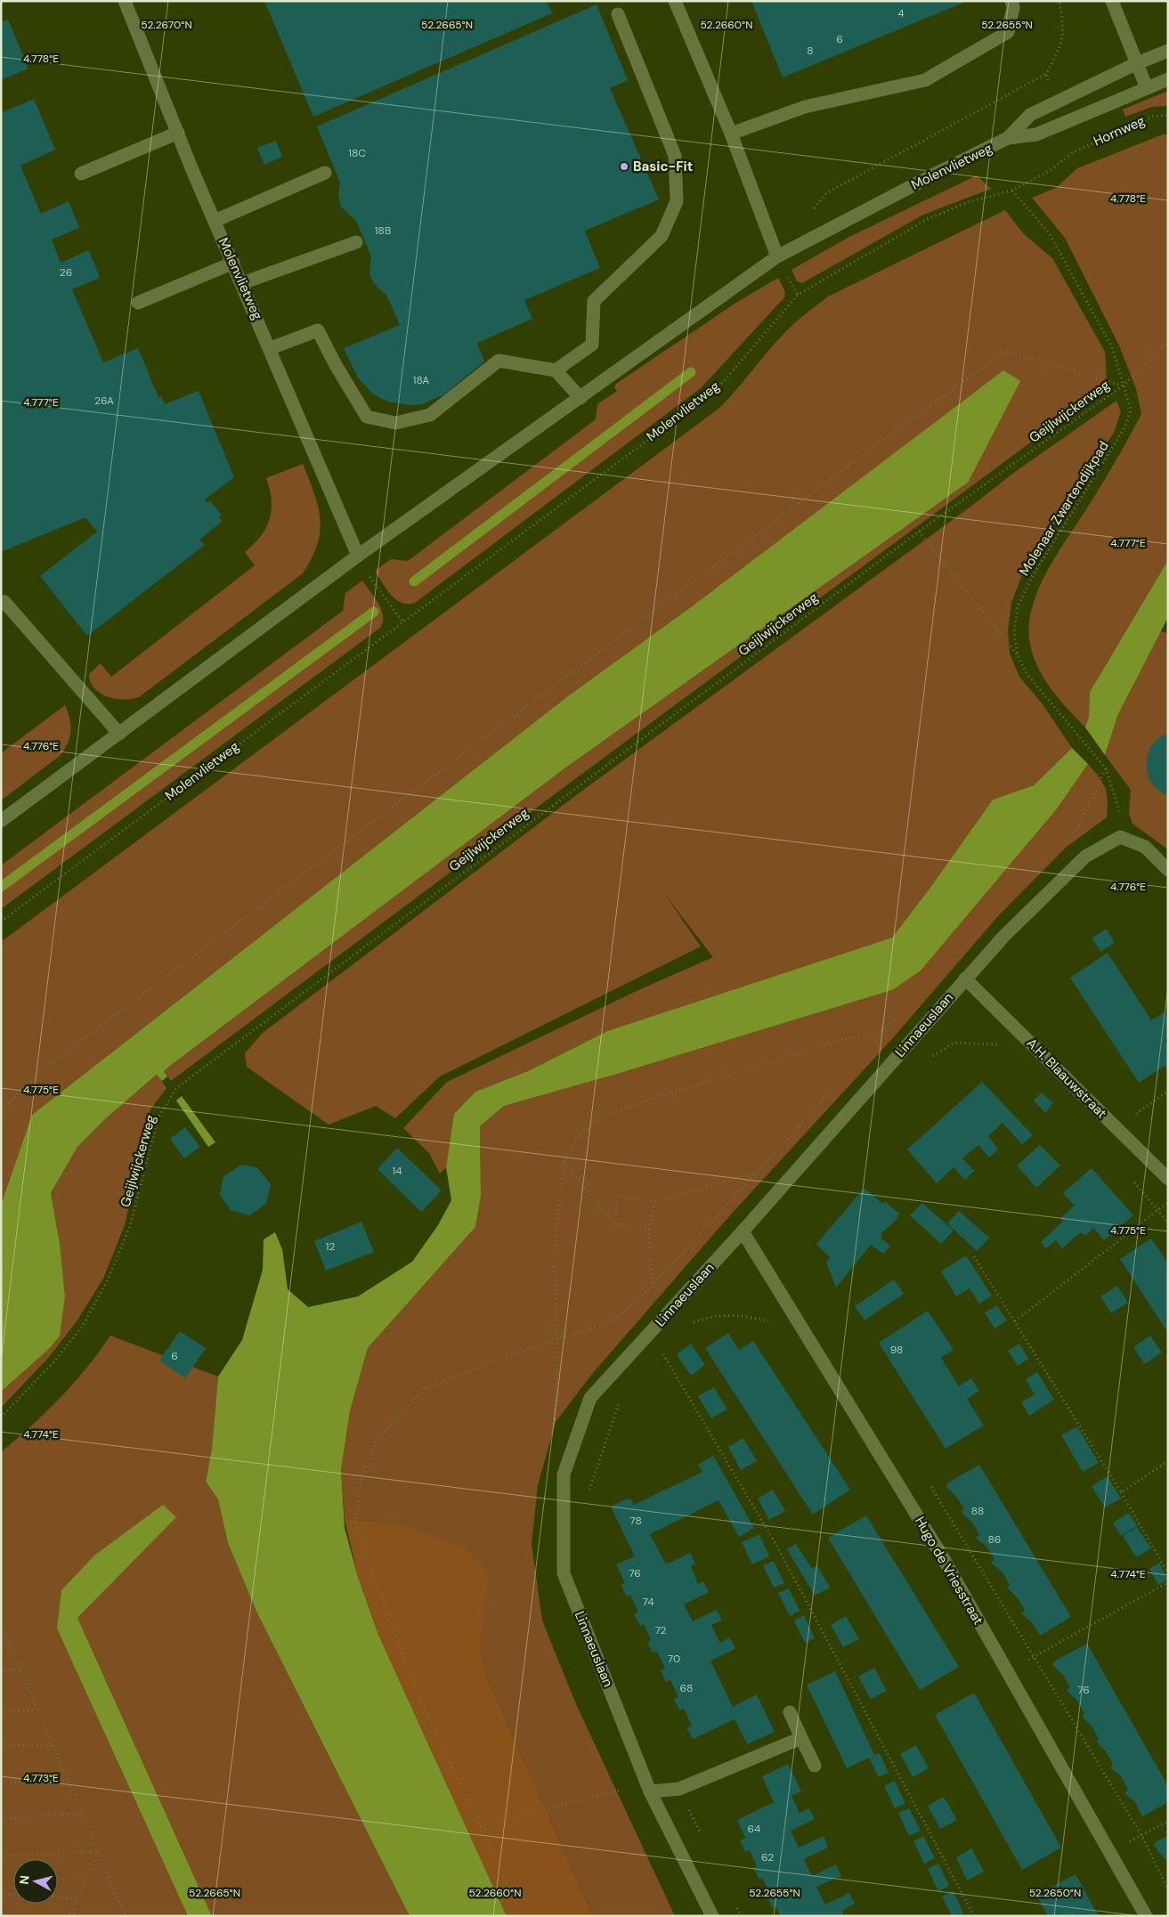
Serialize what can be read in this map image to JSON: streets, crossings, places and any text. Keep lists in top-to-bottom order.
{
  "streets": {
    "street": [
      "Molenvlietweg",
      "Linnaeuslaan",
      "A.H. Blaauwstraat",
      "Hugo de Vriesstraat"
    ],
    "path": ["Hornweg", "Geijlwijckerweg", "Molenaar Zwartendijkpad"]
  },
  "crossings": [
    ["Hornweg", "Molenvlietweg"],
    ["Hornweg", "Molenaar Zwartendijkpad"],
    ["Molenvlietweg", "Molenaar Zwartendijkpad"],
    ["Geijlwijckerweg", "Molenaar Zwartendijkpad"],
    ["Molenaar Zwartendijkpad", "Linnaeuslaan"],
    ["Linnaeuslaan", "A.H. Blaauwstraat"],
    ["Linnaeuslaan", "Hugo de Vriesstraat"]
  ],
  "places": ["Basic-Fit"],
  "house_numbers": [
    "4",
    "6",
    "8",
    "18C",
    "18B",
    "26",
    "18A",
    "26A",
    "14",
    "12",
    "98",
    "6",
    "88",
    "78",
    "86",
    "76",
    "74",
    "72",
    "70",
    "68",
    "76",
    "64",
    "62"
  ],
  "north": "left",
  "coordinates": [
    "52.2670°N",
    "52.2665°N",
    "52.2660°N",
    "52.2655°N",
    "4.778°E",
    "4.777°E",
    "4.776°E",
    "4.775°E",
    "4.774°E",
    "4.773°E",
    "52.2650°N"
  ]
}
